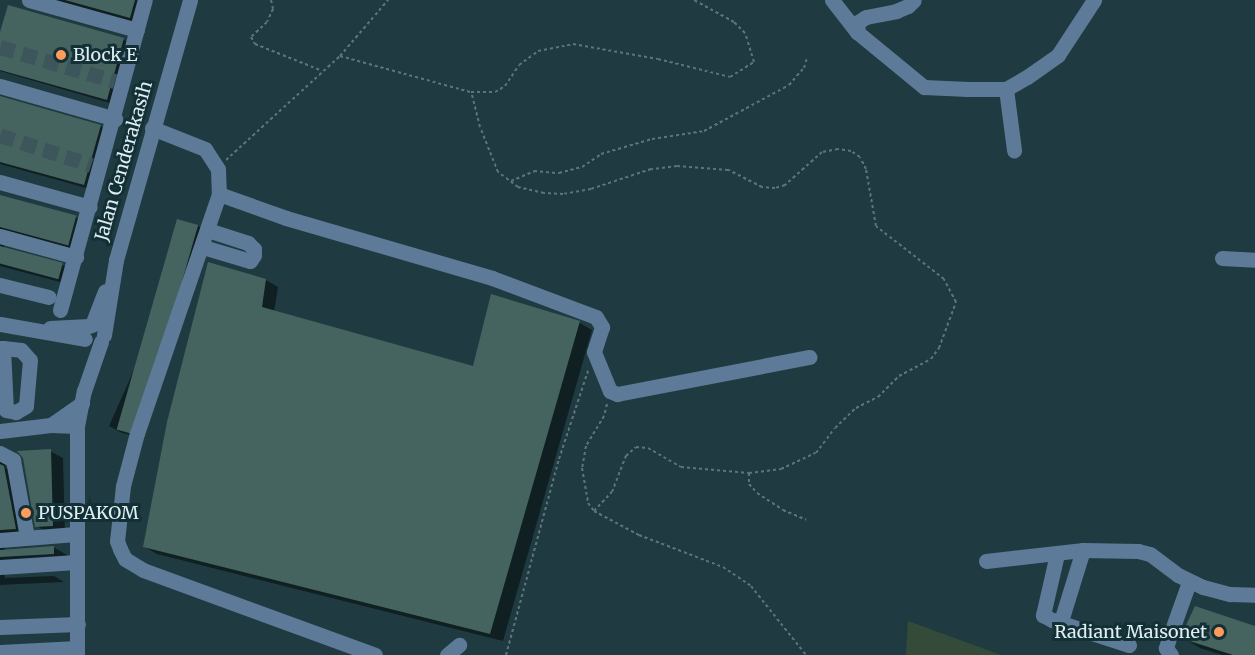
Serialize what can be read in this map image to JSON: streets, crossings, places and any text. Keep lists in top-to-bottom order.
{
  "streets": {
    "street": ["Jalan Cenderakasih"]
  },
  "places": ["Block E", "PUSPAKOM", "Radiant Maisonet"]
}
